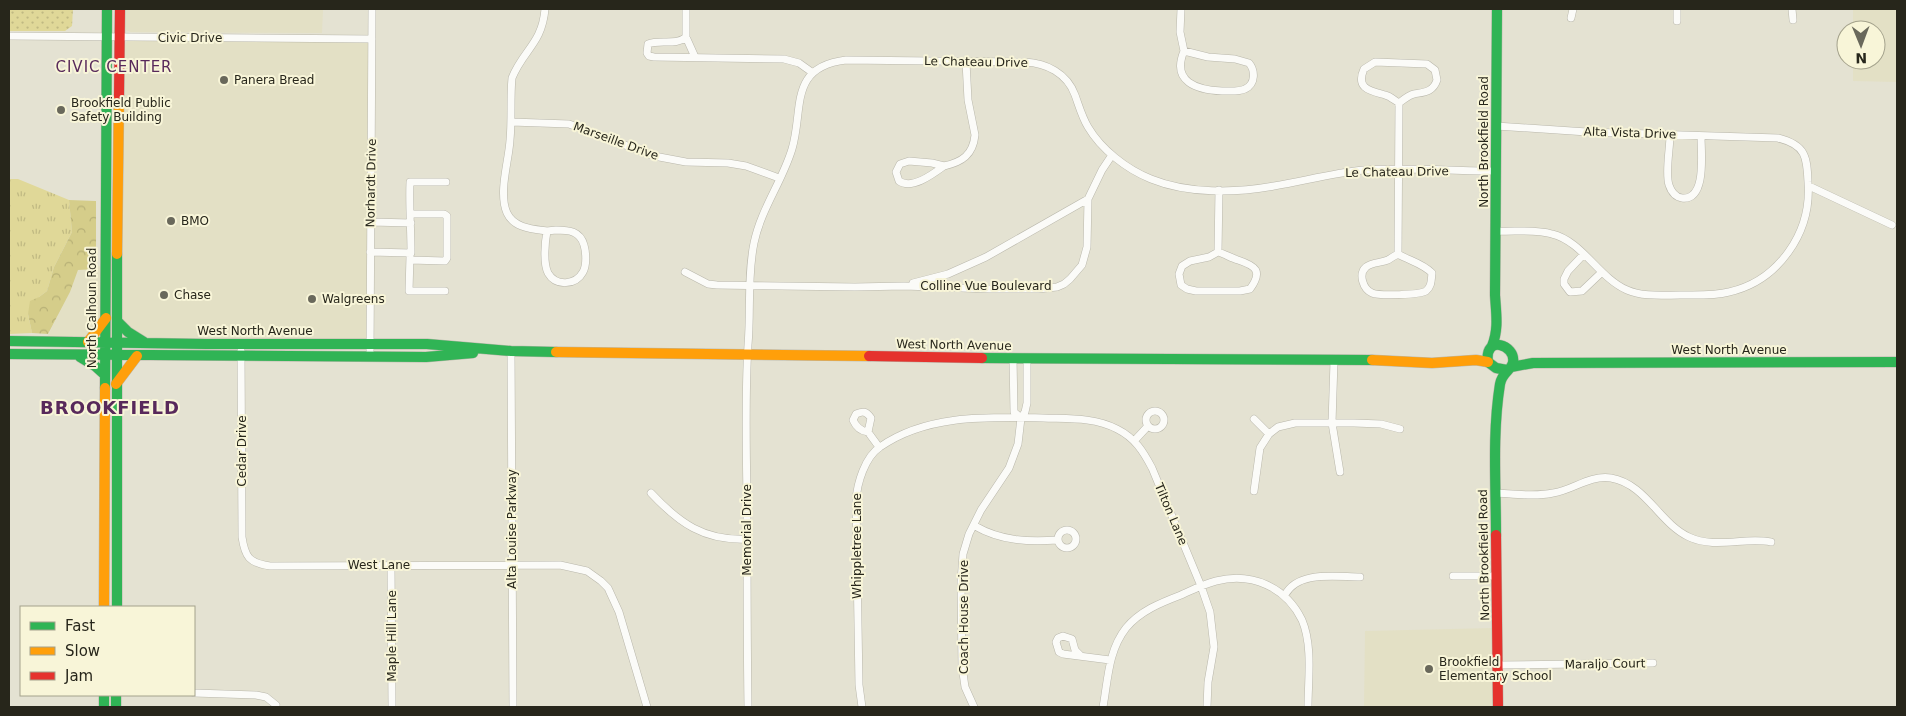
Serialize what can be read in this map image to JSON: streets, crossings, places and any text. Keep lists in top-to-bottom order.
{
  "streets": {
    "main road": ["North Brookfield Road", "North Calhoun Road", "West North Avenue"],
    "street": [
      "Civic Drive",
      "Le Chateau Drive",
      "Alta Vista Drive",
      "Marseille Drive",
      "Norhardt Drive",
      "Colline Vue Boulevard",
      "Cedar Drive",
      "Tilton Lane",
      "Alta Louise Parkway",
      "Memorial Drive",
      "Whippletree Lane",
      "West Lane",
      "Coach House Drive",
      "Maple Hill Lane",
      "Maraljo Court"
    ]
  },
  "crossings": [
    ["Civic Drive", "Norhardt Drive"],
    ["Civic Drive", "North Calhoun Road"],
    ["Le Chateau Drive", "North Brookfield Road"],
    ["Le Chateau Drive", "Colline Vue Boulevard"],
    ["Alta Vista Drive", "North Brookfield Road"],
    ["North Brookfield Road", "West North Avenue"],
    ["North Brookfield Road", "Maraljo Court"],
    ["Norhardt Drive", "West North Avenue"],
    ["North Calhoun Road", "West North Avenue"],
    ["West North Avenue", "Cedar Drive"],
    ["West North Avenue", "Alta Louise Parkway"],
    ["West North Avenue", "Memorial Drive"],
    ["West North Avenue", "Coach House Drive"],
    ["Cedar Drive", "West Lane"],
    ["Alta Louise Parkway", "West Lane"],
    ["West Lane", "Maple Hill Lane"]
  ],
  "districts": ["CIVIC CENTER", "BROOKFIELD"],
  "places": [
    "Panera Bread",
    "Brookfield Public Safety Building",
    "BMO",
    "Chase",
    "Walgreens",
    "Brookfield Elementary School"
  ],
  "legend": ["Fast", "Slow", "Jam"],
  "north": "bottom"
}
